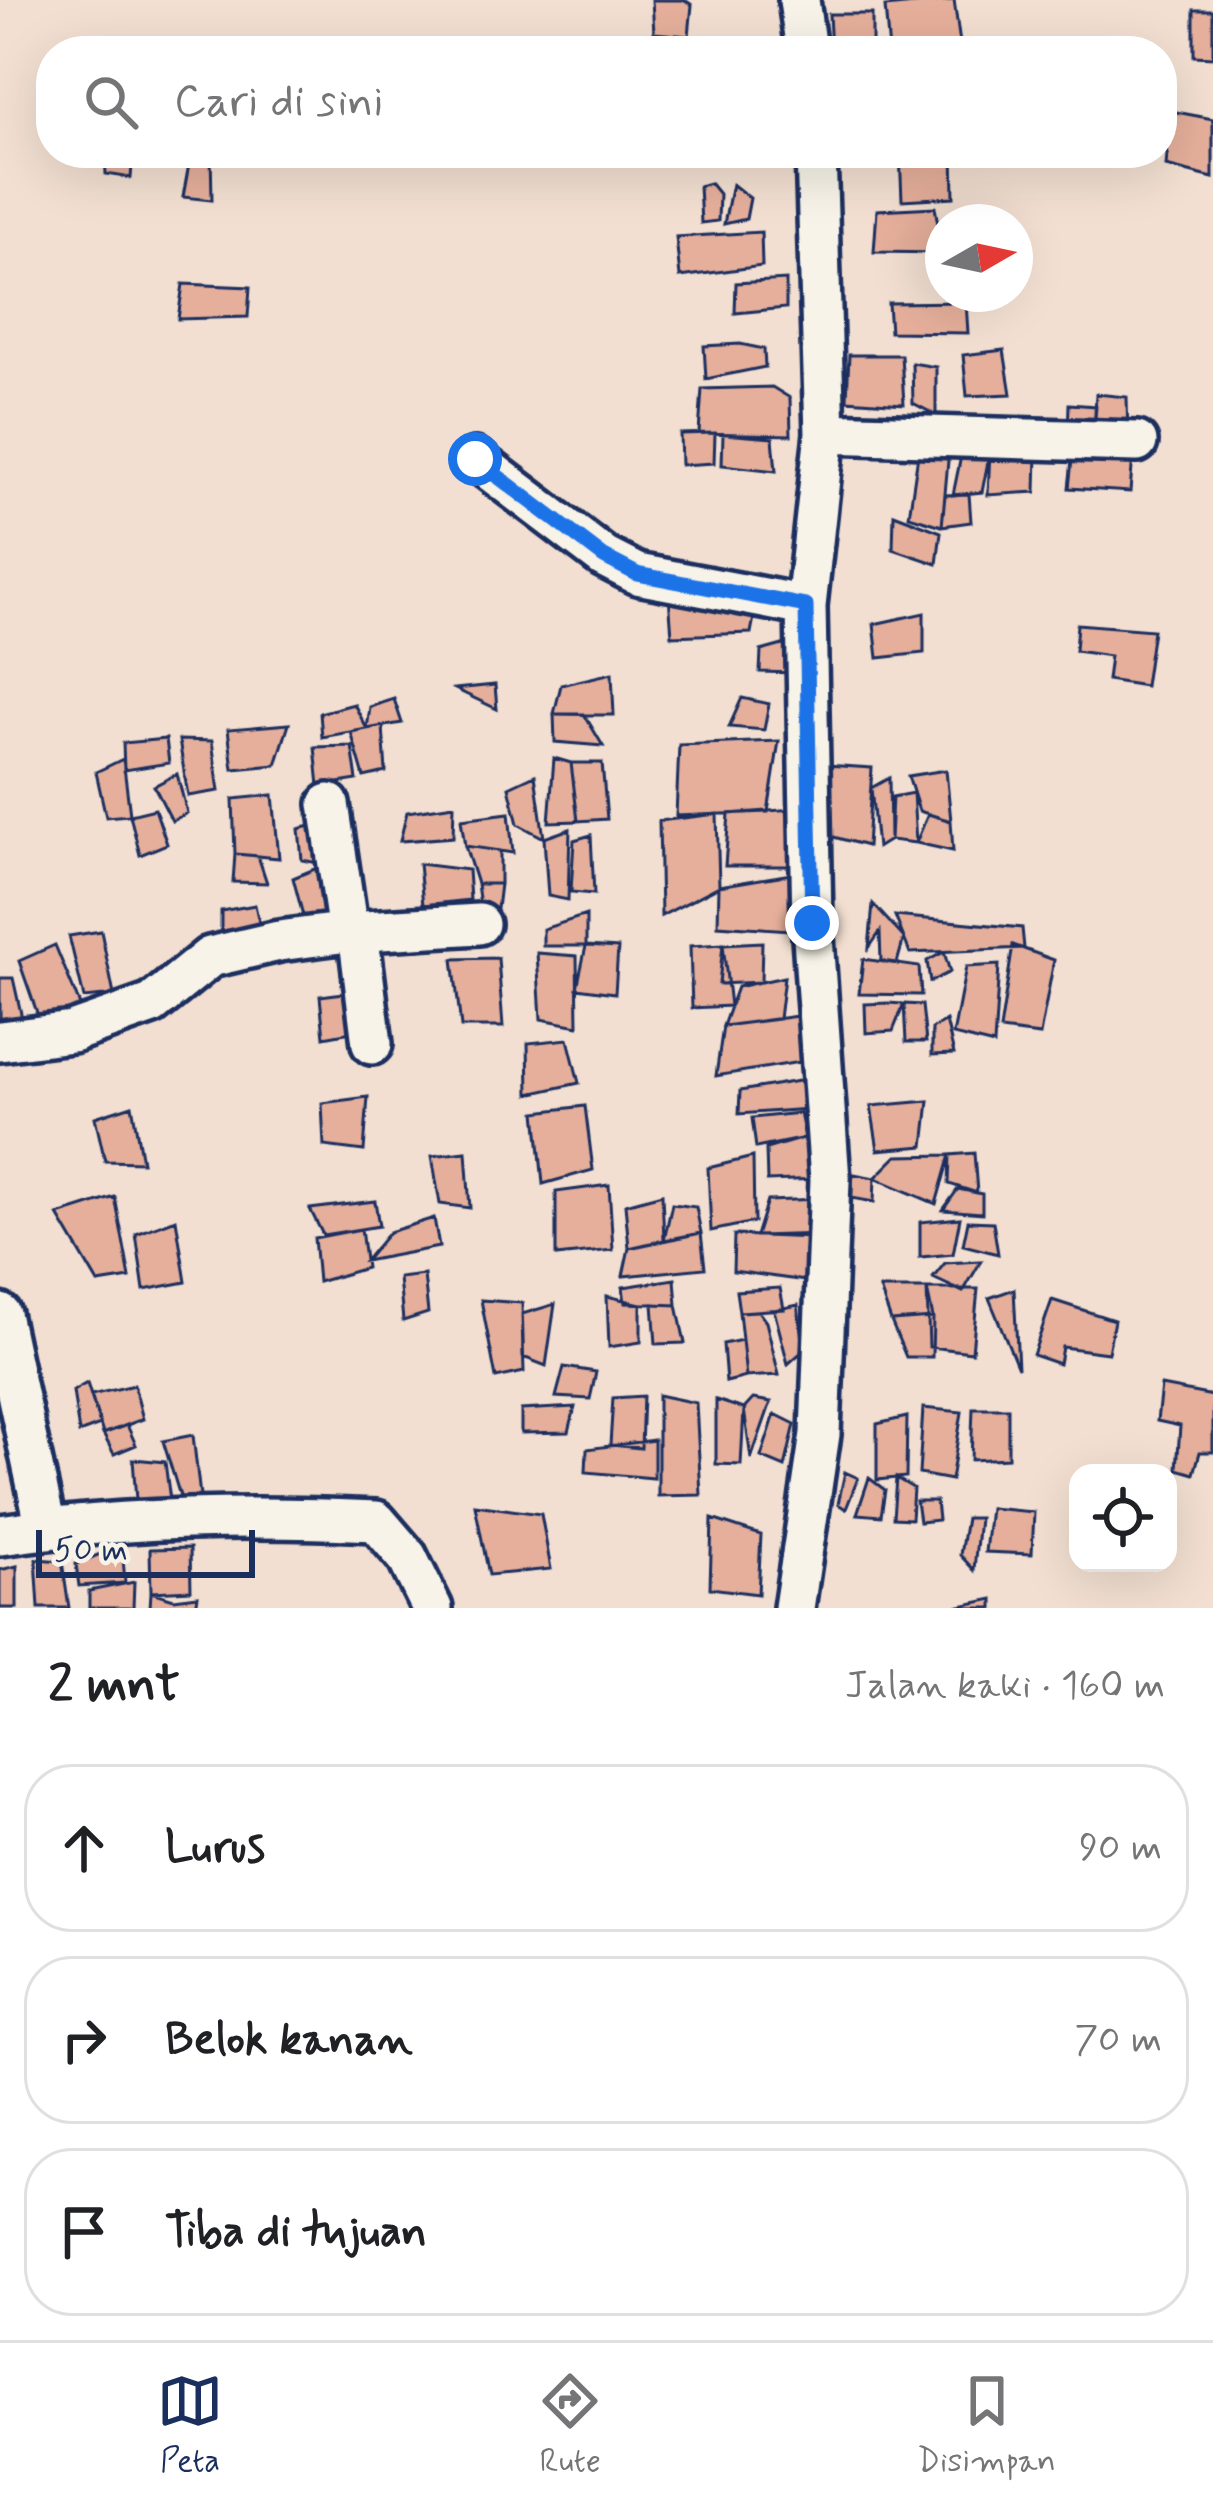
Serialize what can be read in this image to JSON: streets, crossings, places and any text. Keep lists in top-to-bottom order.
{
  "scale_bar": "50 m",
  "north": "right",
  "page": {
    "search": "Cari di sini",
    "scale": "50 m",
    "heading": ["2 mnt", "Jalan kaki · 160 m"],
    "list": [
      ["Lurus", "90 m"],
      ["Belok kanan", "70 m"],
      "Tiba di tujuan"
    ],
    "nav": ["Peta", "Rute", "Disimpan"]
  }
}
